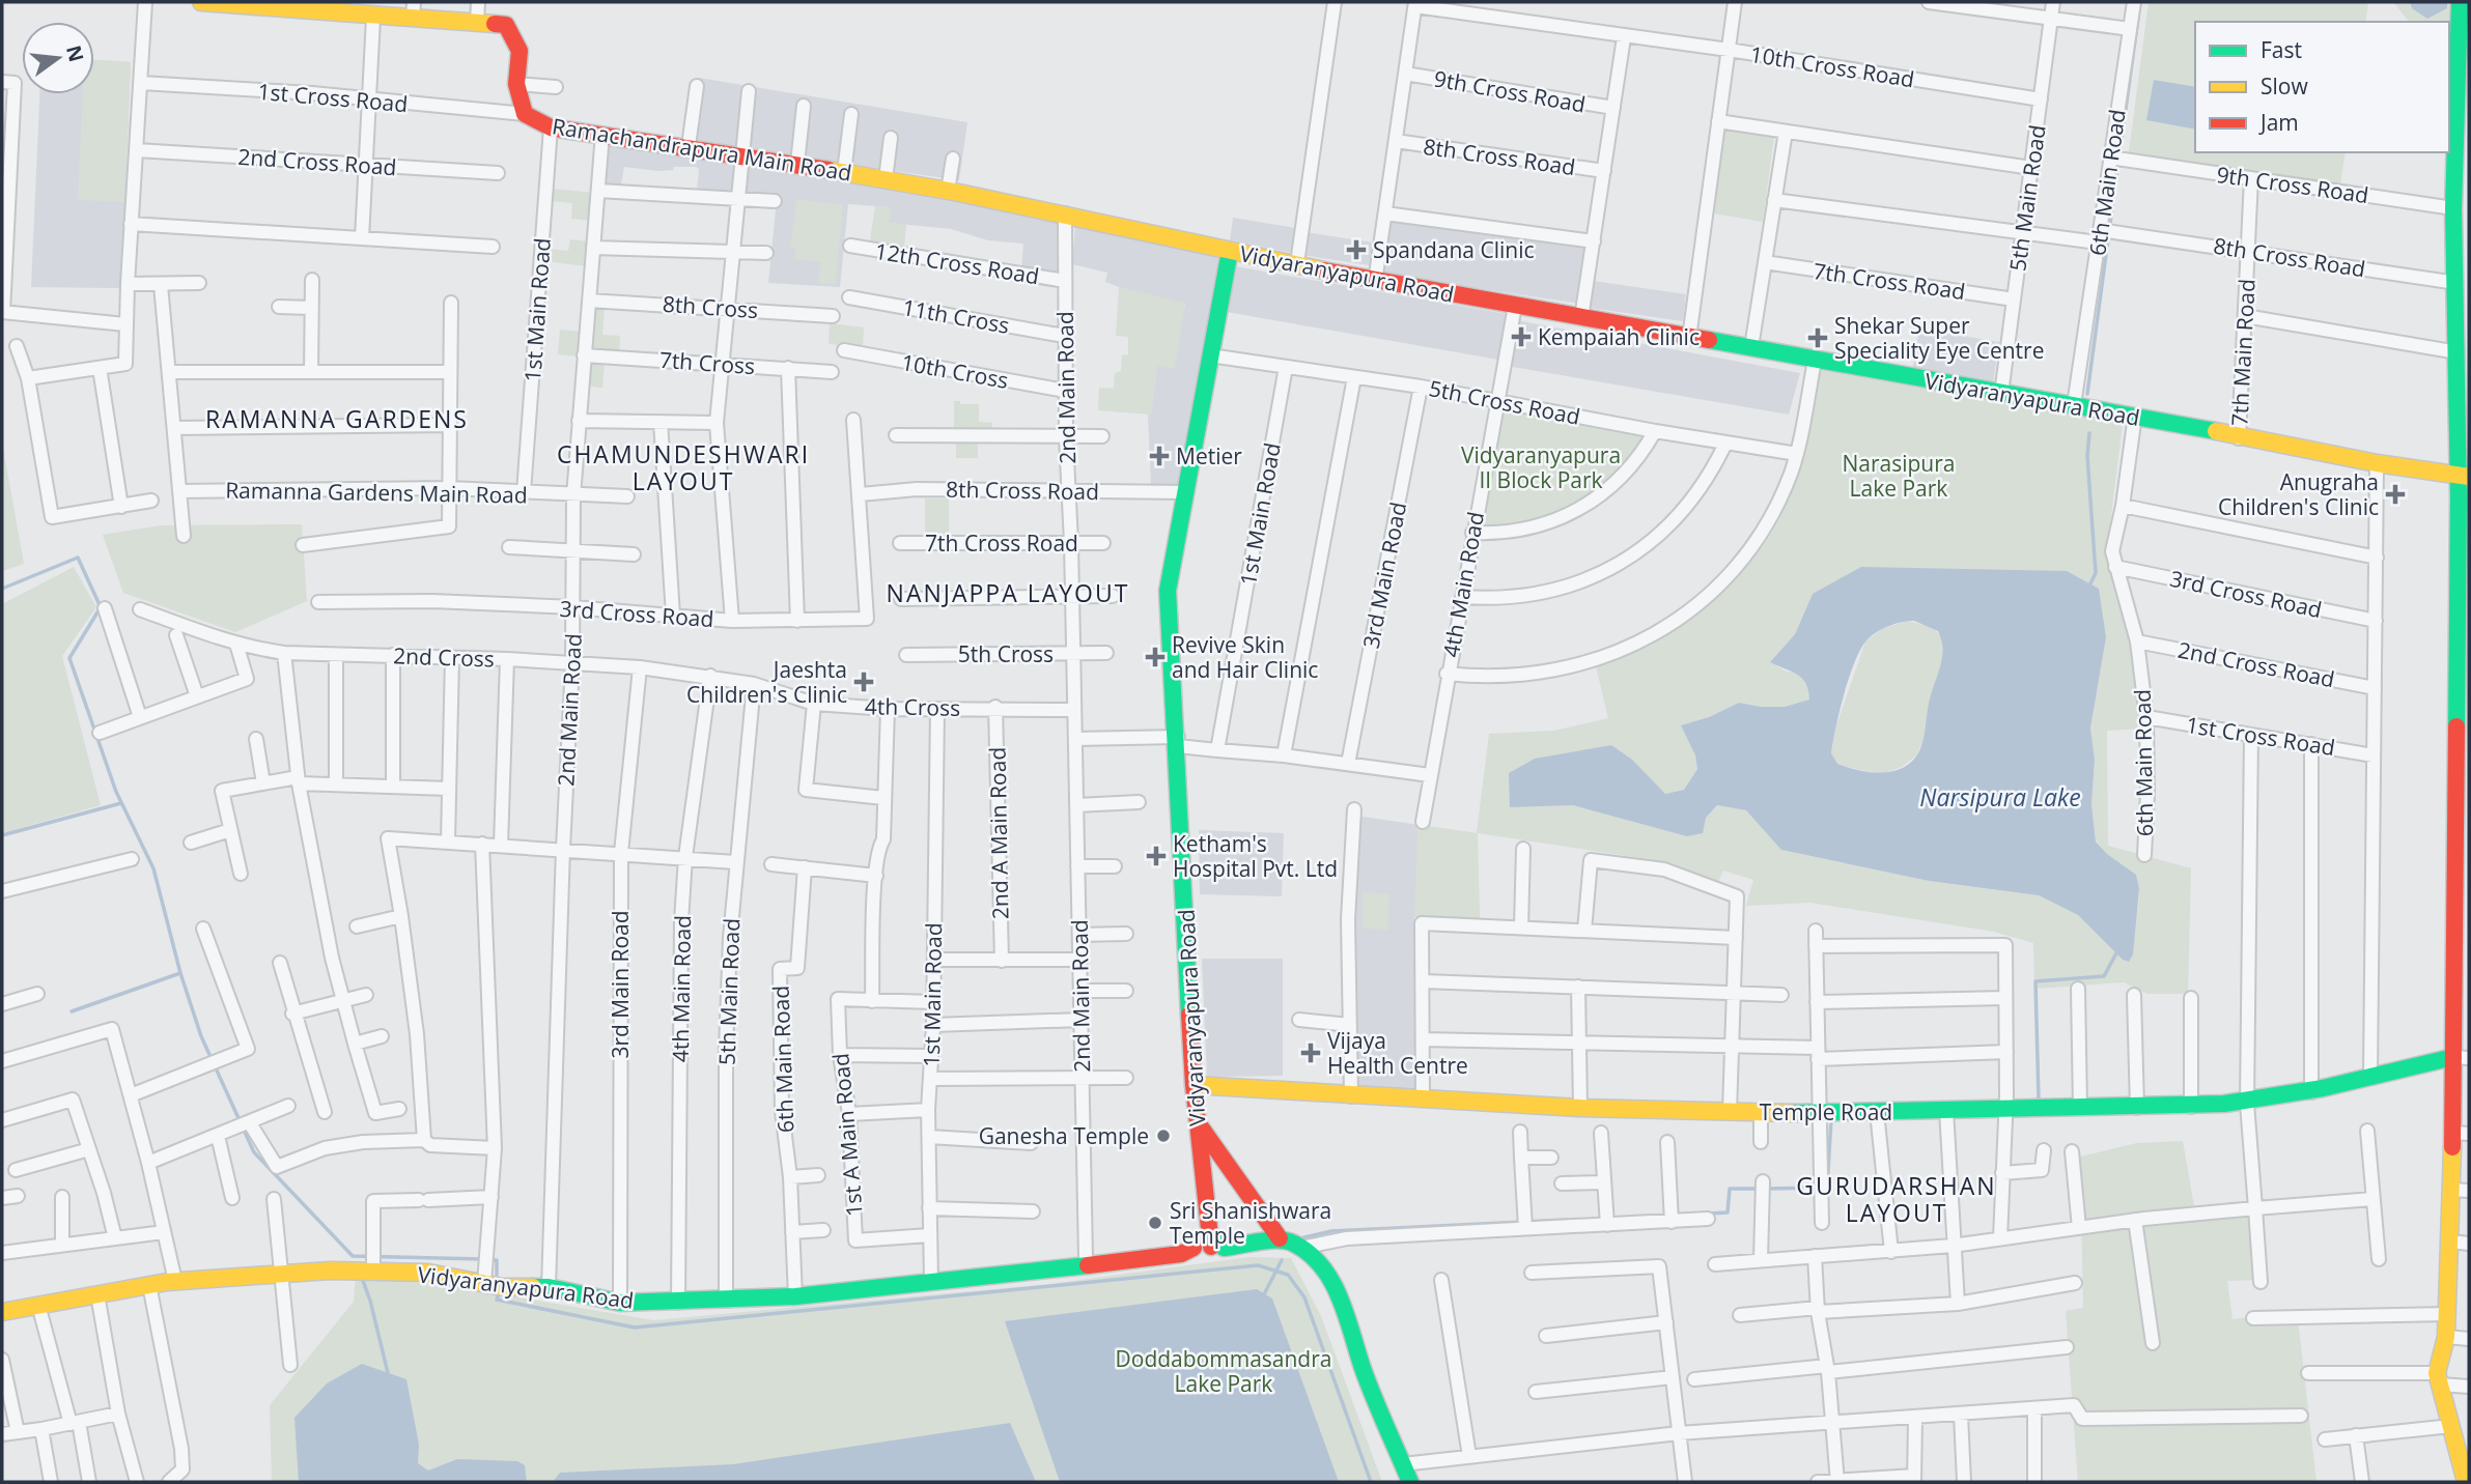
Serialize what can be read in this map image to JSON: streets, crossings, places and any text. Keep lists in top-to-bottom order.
{
  "streets": {
    "main road": ["Ramachandrapura Main Road", "Vidyaranyapura Road", "Temple Road"],
    "street": [
      "10th Cross Road",
      "9th Cross Road",
      "1st Cross Road",
      "8th Cross Road",
      "2nd Cross Road",
      "6th Main Road",
      "5th Main Road",
      "12th Cross Road",
      "7th Cross Road",
      "8th Cross",
      "1st Main Road",
      "11th Cross",
      "7th Main Road",
      "7th Cross",
      "10th Cross",
      "2nd Main Road",
      "5th Cross Road",
      "Ramanna Gardens Main Road",
      "3rd Main Road",
      "4th Main Road",
      "3rd Cross Road",
      "5th Cross",
      "2nd Cross",
      "4th Cross",
      "2nd A Main Road",
      "1st A Main Road"
    ]
  },
  "crossings": [
    ["10th Cross Road", "5th Main Road"],
    ["9th Cross Road", "6th Main Road"],
    ["9th Cross Road", "7th Main Road"],
    ["1st Cross Road", "Ramachandrapura Main Road"],
    ["1st Cross Road", "6th Main Road"],
    ["Ramachandrapura Main Road", "Vidyaranyapura Road"],
    ["Ramachandrapura Main Road", "1st Main Road"],
    ["Ramachandrapura Main Road", "2nd Main Road"],
    ["8th Cross Road", "6th Main Road"],
    ["8th Cross Road", "5th Main Road"],
    ["8th Cross Road", "Vidyaranyapura Road"],
    ["8th Cross Road", "7th Main Road"],
    ["8th Cross Road", "2nd Main Road"],
    ["8th Cross Road", "3rd Cross Road"],
    ["2nd Cross Road", "6th Main Road"],
    ["6th Main Road", "Vidyaranyapura Road"],
    ["6th Main Road", "3rd Cross Road"],
    ["5th Main Road", "Vidyaranyapura Road"],
    ["5th Main Road", "7th Cross Road"],
    ["5th Main Road", "2nd Cross"],
    ["5th Main Road", "4th Cross"],
    ["12th Cross Road", "2nd Main Road"],
    ["Vidyaranyapura Road", "1st Main Road"],
    ["Vidyaranyapura Road", "7th Main Road"],
    ["Vidyaranyapura Road", "2nd Main Road"],
    ["Vidyaranyapura Road", "5th Cross Road"],
    ["Vidyaranyapura Road", "3rd Main Road"],
    ["Vidyaranyapura Road", "4th Main Road"],
    ["Vidyaranyapura Road", "Temple Road"],
    ["7th Cross Road", "2nd Main Road"],
    ["8th Cross", "2nd Main Road"],
    ["1st Main Road", "5th Cross Road"],
    ["1st Main Road", "Ramanna Gardens Main Road"],
    ["1st Main Road", "4th Cross"],
    ["1st Main Road", "1st A Main Road"],
    ["11th Cross", "2nd Main Road"],
    ["7th Cross", "2nd Main Road"],
    ["10th Cross", "2nd Main Road"],
    ["2nd Main Road", "Ramanna Gardens Main Road"],
    ["2nd Main Road", "3rd Cross Road"],
    ["2nd Main Road", "5th Cross"],
    ["2nd Main Road", "2nd Cross"],
    ["2nd Main Road", "4th Cross"],
    ["5th Cross Road", "3rd Main Road"],
    ["5th Cross Road", "4th Main Road"],
    ["3rd Main Road", "2nd Cross"],
    ["4th Main Road", "2nd Cross"],
    ["2nd Cross", "4th Cross"],
    ["4th Cross", "2nd A Main Road"]
  ],
  "districts": [
    "RAMANNA GARDENS",
    "CHAMUNDESHWARI LAYOUT",
    "NANJAPPA LAYOUT",
    "GURUDARSHAN LAYOUT"
  ],
  "water": ["Narsipura Lake"],
  "parks": ["Vidyaranyapura II Block Park", "Narasipura Lake Park", "Doddabommasandra Lake Park"],
  "places": {
    "health": [
      "Spandana Clinic",
      "Kempaiah Clinic",
      "Shekar Super Speciality Eye Centre",
      "Metier",
      "Anugraha Children's Clinic",
      "Revive Skin and Hair Clinic",
      "Jaeshta Children's Clinic",
      "Ketham's Hospital Pvt. Ltd",
      "Vijaya Health Centre"
    ],
    "other": ["Ganesha Temple", "Sri Shanishwara Temple"]
  },
  "legend": ["Fast", "Slow", "Jam"],
  "north": "right"
}
